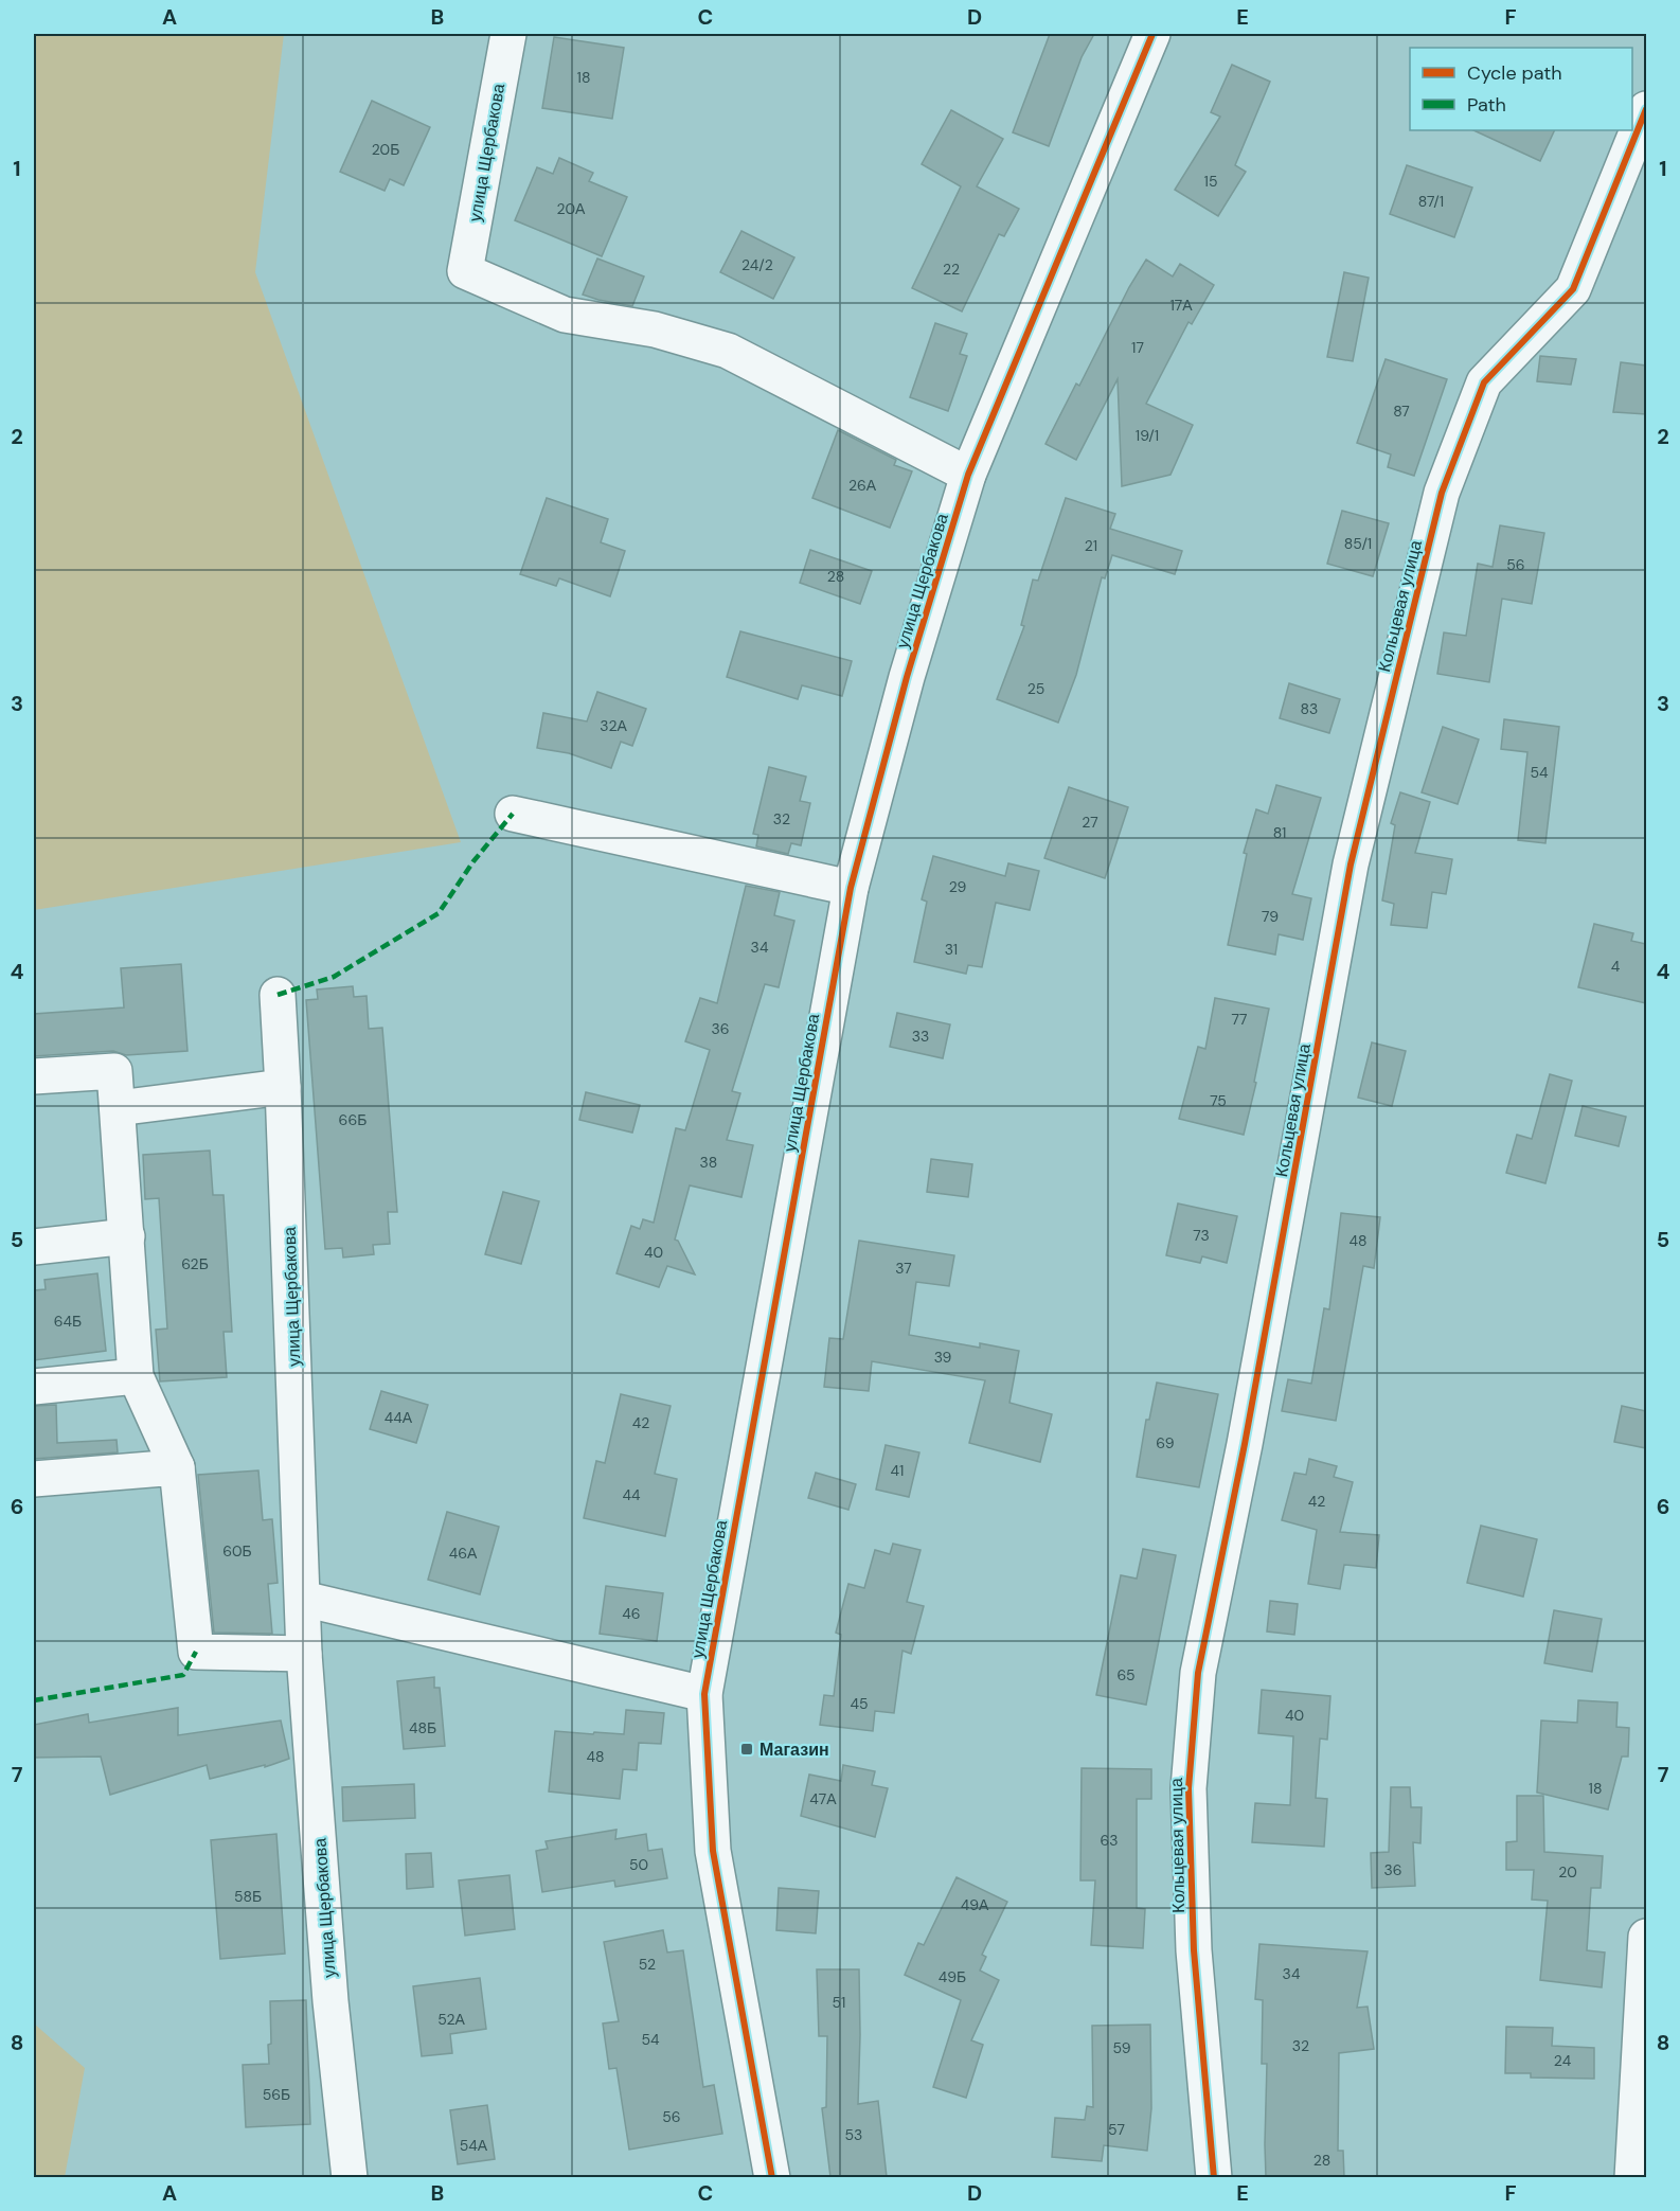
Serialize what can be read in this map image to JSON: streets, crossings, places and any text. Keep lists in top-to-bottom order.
{
  "streets": {
    "street": ["улица Щербакова", "Кольцевая улица"]
  },
  "places": {
    "transit": ["Магазин"]
  },
  "house_numbers": [
    "18",
    "20Б",
    "15",
    "87/1",
    "20А",
    "24/2",
    "22",
    "17А",
    "17",
    "87",
    "19/1",
    "26А",
    "85/1",
    "21",
    "56",
    "28",
    "25",
    "83",
    "32А",
    "54",
    "32",
    "27",
    "81",
    "29",
    "79",
    "34",
    "31",
    "4",
    "77",
    "36",
    "33",
    "75",
    "66Б",
    "38",
    "73",
    "48",
    "40",
    "62Б",
    "37",
    "64Б",
    "39",
    "44А",
    "42",
    "69",
    "41",
    "44",
    "42",
    "60Б",
    "46А",
    "46",
    "65",
    "45",
    "40",
    "48Б",
    "48",
    "18",
    "47А",
    "63",
    "50",
    "36",
    "20",
    "58Б",
    "49А",
    "52",
    "34",
    "49Б",
    "51",
    "52А",
    "54",
    "32",
    "59",
    "24",
    "56Б",
    "56",
    "57",
    "53",
    "54А",
    "28"
  ],
  "legend": ["Cycle path", "Path"],
  "grid": {
    "columns": [
      "A",
      "B",
      "C",
      "D",
      "E",
      "F"
    ],
    "rows": [
      "1",
      "2",
      "3",
      "4",
      "5",
      "6",
      "7",
      "8"
    ]
  }
}
